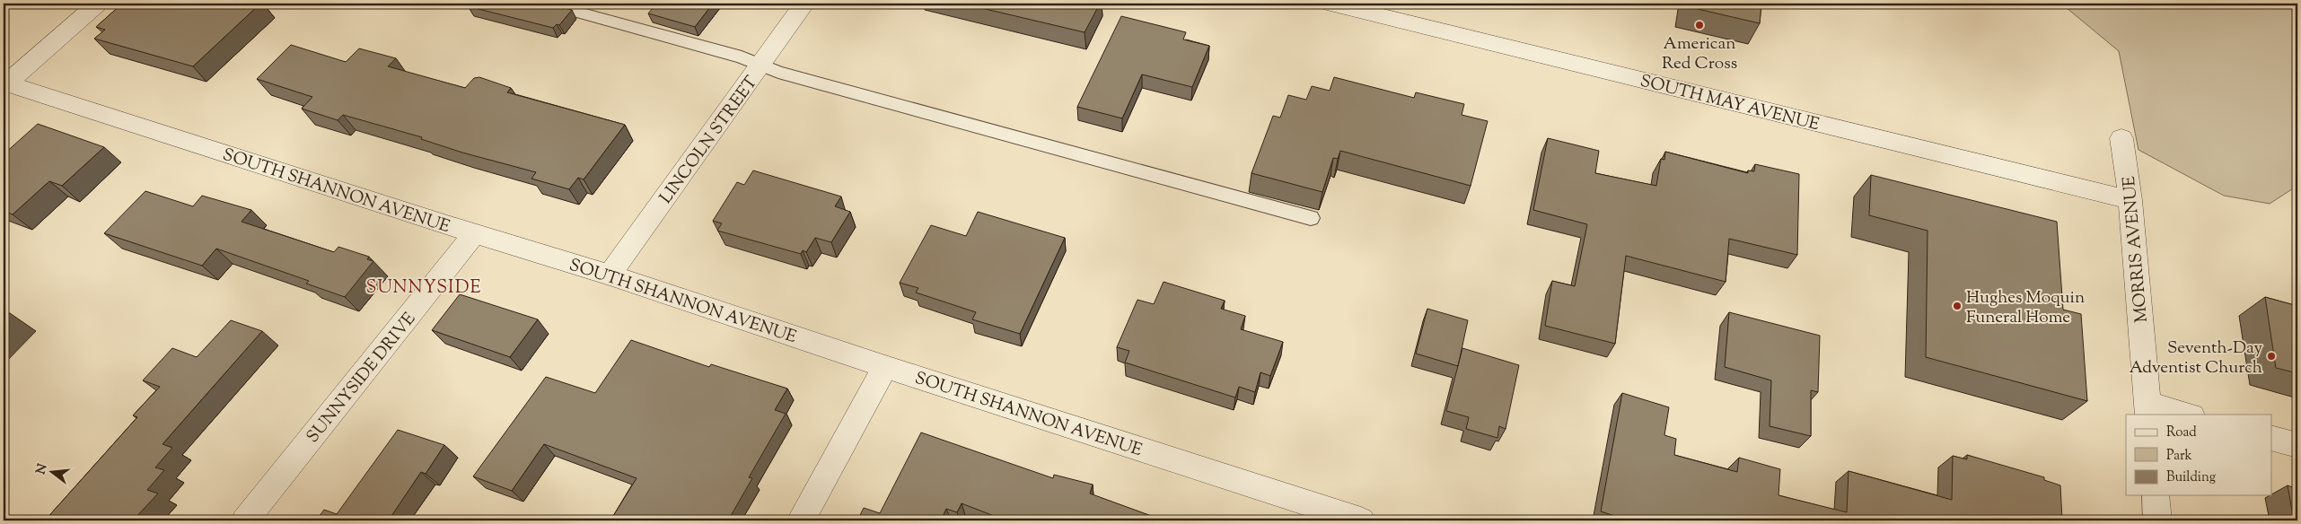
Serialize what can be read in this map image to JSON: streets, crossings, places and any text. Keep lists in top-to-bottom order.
{
  "streets": {
    "street": [
      "SOUTH MAY AVENUE",
      "LINCOLN STREET",
      "SOUTH SHANNON AVENUE",
      "MORRIS AVENUE",
      "SUNNYSIDE DRIVE"
    ]
  },
  "crossings": [
    ["SOUTH MAY AVENUE", "MORRIS AVENUE"],
    ["LINCOLN STREET", "SOUTH SHANNON AVENUE"],
    ["SOUTH SHANNON AVENUE", "SUNNYSIDE DRIVE"]
  ],
  "districts": ["SUNNYSIDE"],
  "places": ["American Red Cross", "Hughes Moquin Funeral Home", "Seventh-Day Adventist Church"],
  "legend": ["Road", "Park", "Building"],
  "north": "left"
}
